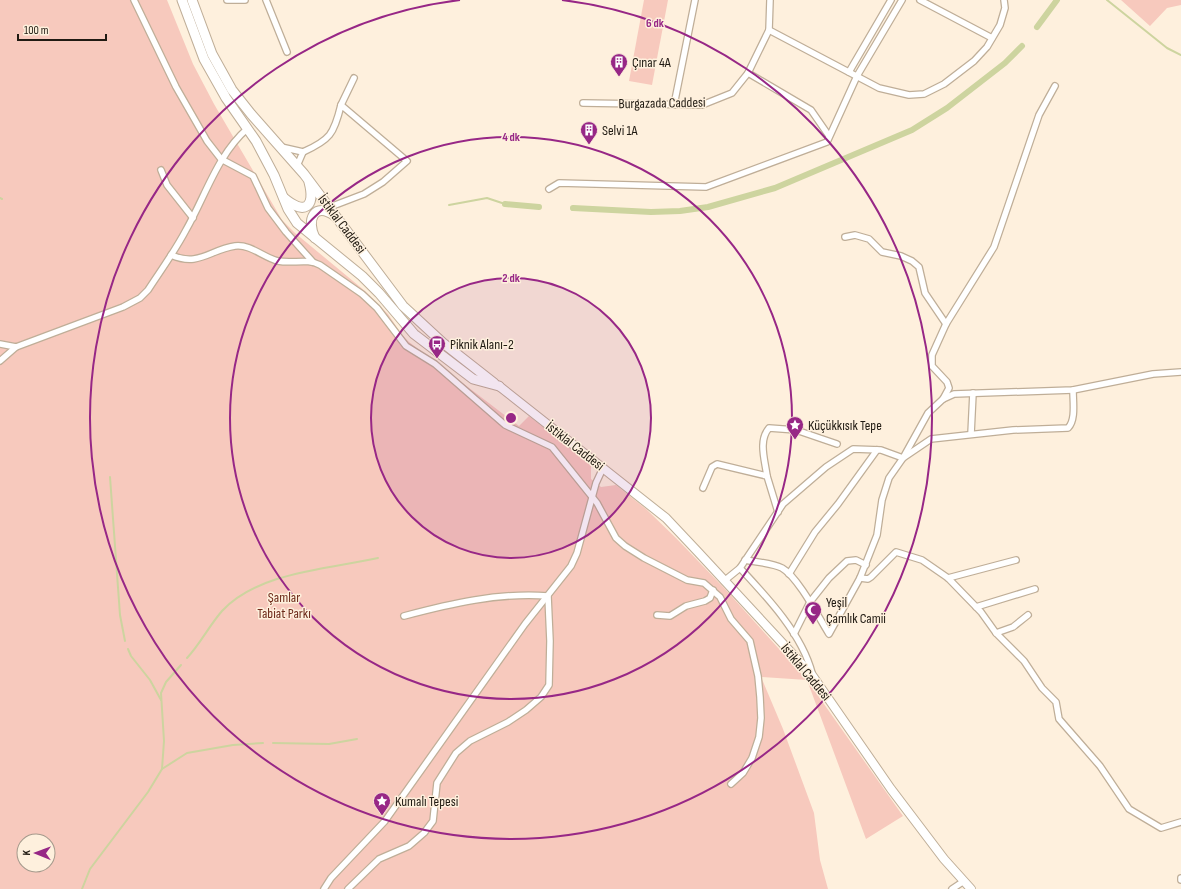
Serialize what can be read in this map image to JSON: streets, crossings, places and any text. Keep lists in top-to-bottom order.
{
  "streets": {
    "main road": ["İstiklal Caddesi"],
    "street": ["Burgazada Caddesi"]
  },
  "parks": ["Şamlar Tabiat Parkı"],
  "places": {
    "building": ["Çınar 4A", "Selvi 1A"],
    "bus stop": ["Piknik Alanı-2"],
    "place": ["Küçükkısık Tepe", "Kumalı Tepesi"],
    "mosque": ["Yeşil Çamlık Camii"]
  },
  "scale_bar": "100 m",
  "north": "left",
  "rings": ["6 dk", "4 dk", "2 dk"]
}
